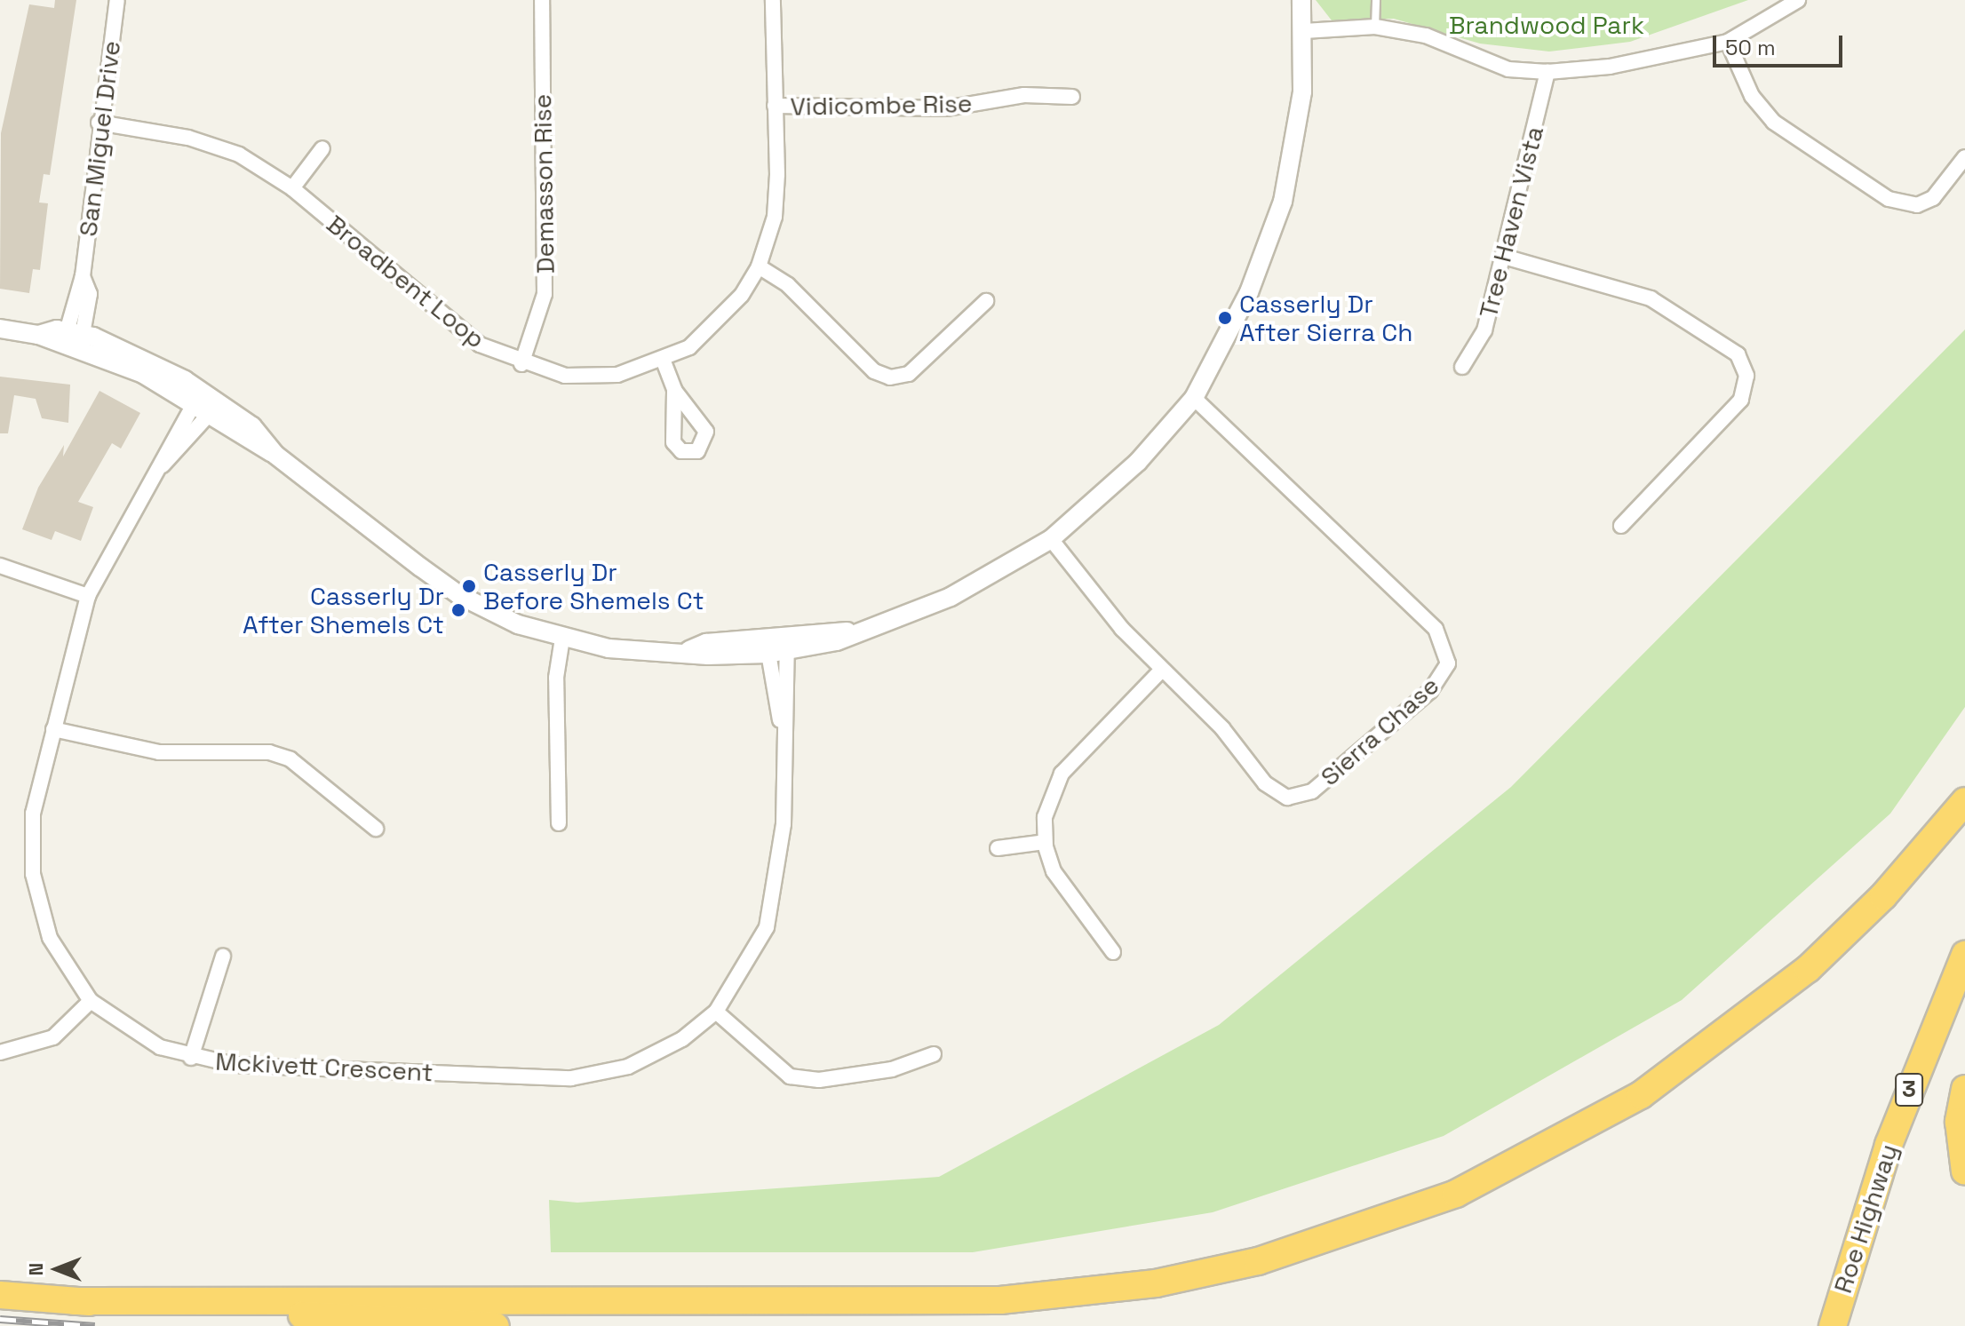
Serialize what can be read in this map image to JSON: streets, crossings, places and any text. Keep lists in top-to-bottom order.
{
  "streets": {
    "highway": ["3", "Roe Highway"],
    "street": [
      "Vidicombe Rise",
      "San Miguel Drive",
      "Demasson Rise",
      "Tree Haven Vista",
      "Broadbent Loop",
      "Sierra Chase",
      "Mckivett Crescent"
    ]
  },
  "crossings": [
    ["Vidicombe Rise", "Broadbent Loop"],
    ["San Miguel Drive", "Broadbent Loop"],
    ["Demasson Rise", "Broadbent Loop"]
  ],
  "parks": ["Brandwood Park"],
  "places": ["Casserly Dr After Sierra Ch", "Casserly Dr Before Shemels Ct", "Casserly Dr After Shemels Ct"],
  "scale_bar": "50 m",
  "north": "left"
}
